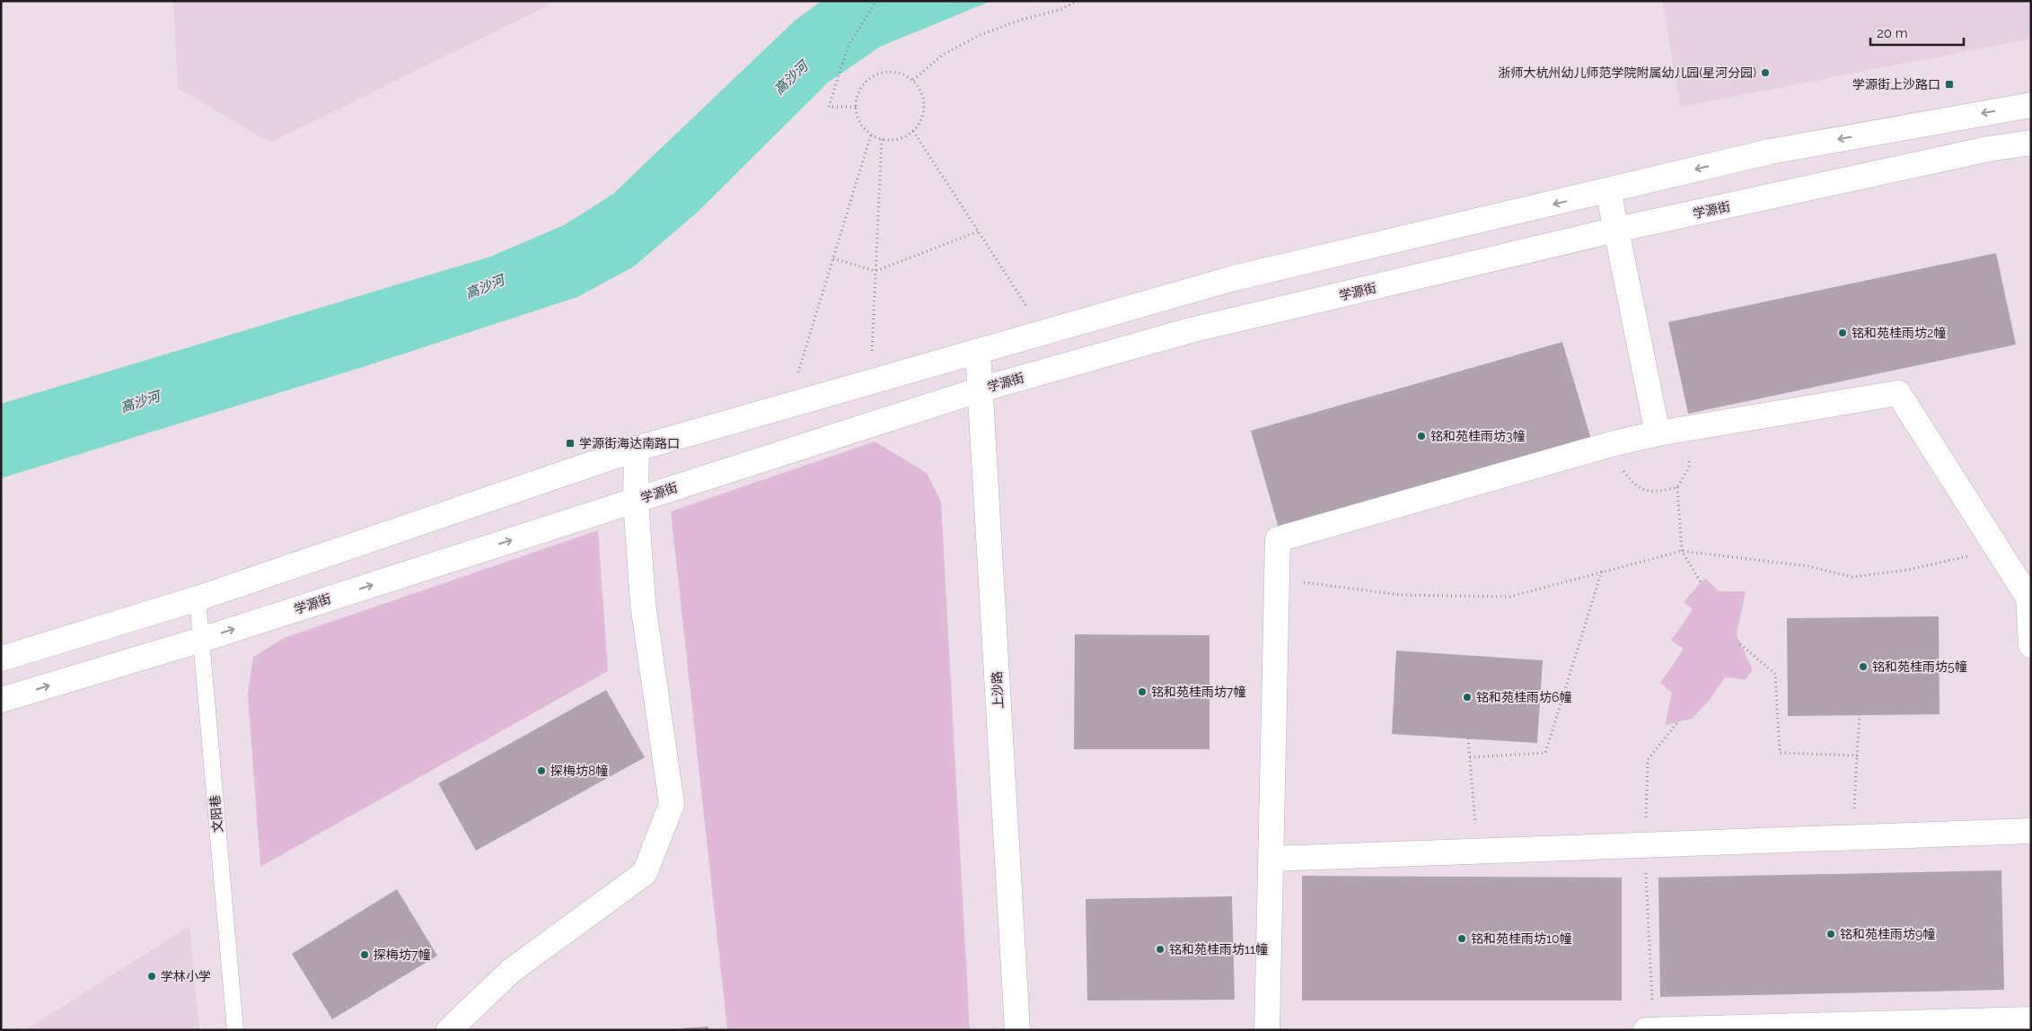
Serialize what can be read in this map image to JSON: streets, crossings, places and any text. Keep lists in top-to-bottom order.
{
  "streets": {
    "main road": ["学源街", "上沙路"],
    "lane": ["文阳巷"]
  },
  "crossings": [
    ["学源街", "上沙路"],
    ["学源街", "文阳巷"]
  ],
  "water": ["高沙河"],
  "places": {
    "other": [
      "浙师大杭州幼儿师范学院附属幼儿园(星河分园)",
      "铭和苑桂雨坊2幢",
      "铭和苑桂雨坊3幢",
      "铭和苑桂雨坊5幢",
      "铭和苑桂雨坊7幢",
      "铭和苑桂雨坊6幢",
      "探梅坊8幢",
      "铭和苑桂雨坊9幢",
      "铭和苑桂雨坊10幢",
      "铭和苑桂雨坊11幢",
      "探梅坊7幢",
      "学林小学"
    ],
    "transit": ["学源街上沙路口", "学源街海达南路口"]
  },
  "scale_bar": "20 m"
}
